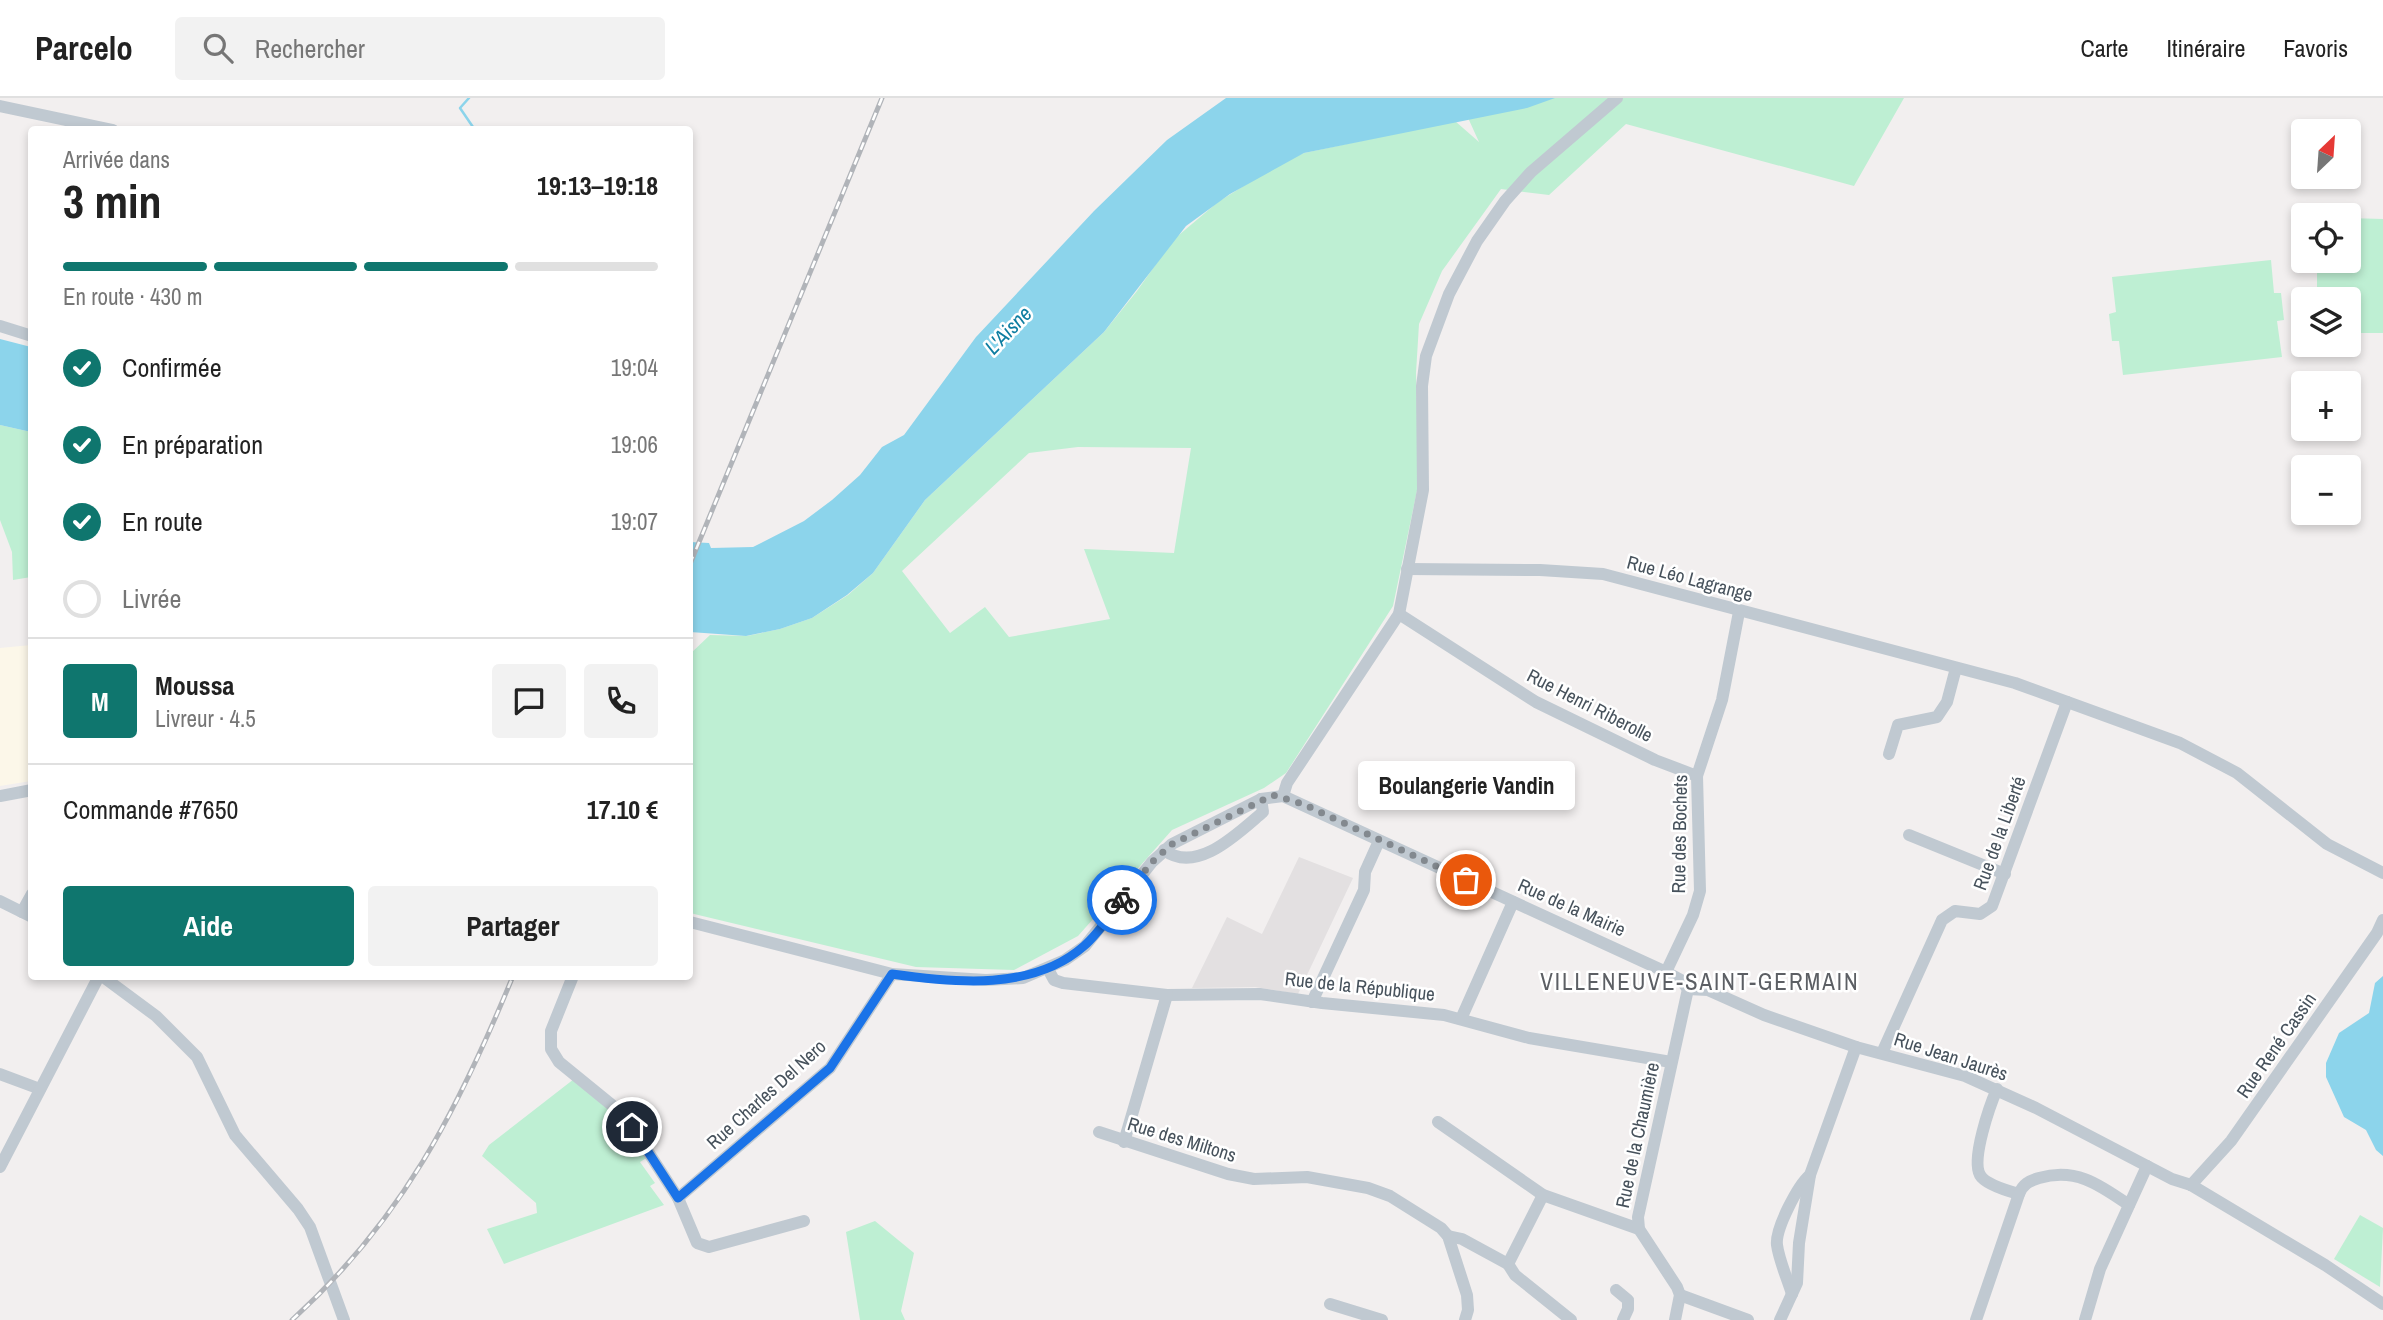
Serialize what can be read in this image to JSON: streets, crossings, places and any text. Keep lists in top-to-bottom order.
{
  "streets": {
    "street": [
      "Rue Léo Lagrange",
      "Rue Henri Riberolle",
      "Rue de la Liberté",
      "Rue des Bochets",
      "Rue de la Mairie",
      "Rue de la République",
      "Rue René Cassin",
      "Rue Jean Jaurès",
      "Rue Charles Del Nero",
      "Rue de la Chaumière",
      "Rue des Miltons"
    ]
  },
  "crossings": [
    ["Rue Léo Lagrange", "Rue de la Liberté"],
    ["Rue Léo Lagrange", "Rue des Bochets"],
    ["Rue Henri Riberolle", "Rue des Bochets"],
    ["Rue de la Liberté", "Rue Jean Jaurès"],
    ["Rue des Bochets", "Rue de la Mairie"],
    ["Rue de la Mairie", "Rue Jean Jaurès"],
    ["Rue de la Mairie", "Rue de la Chaumière"],
    ["Rue de la République", "Rue de la Chaumière"],
    ["Rue René Cassin", "Rue Jean Jaurès"],
    ["Rue Jean Jaurès", "Rue de la Chaumière"]
  ],
  "districts": ["VILLENEUVE-SAINT-GERMAIN"],
  "water": ["L'Aisne"],
  "places": ["Boulangerie Vandin"],
  "north": "top right",
  "page": {
    "header": "Parcelo",
    "search": "Rechercher",
    "nav": ["Carte", "Itinéraire", "Favoris"],
    "map_buttons": ["+", "−"],
    "heading": ["3 min", "Arrivée dans", "19:13–19:18"],
    "panel": [
      "Moussa",
      "Livreur · 4.5",
      "Commande #7650",
      "17.10 €"
    ],
    "bar": "En route · 430 m",
    "list": [
      ["Confirmée", "19:04"],
      ["En préparation", "19:06"],
      ["En route", "19:07"],
      "Livrée"
    ],
    "round": "M",
    "bubble": "Boulangerie Vandin",
    "buttons": ["Aide", "Partager"]
  }
}
